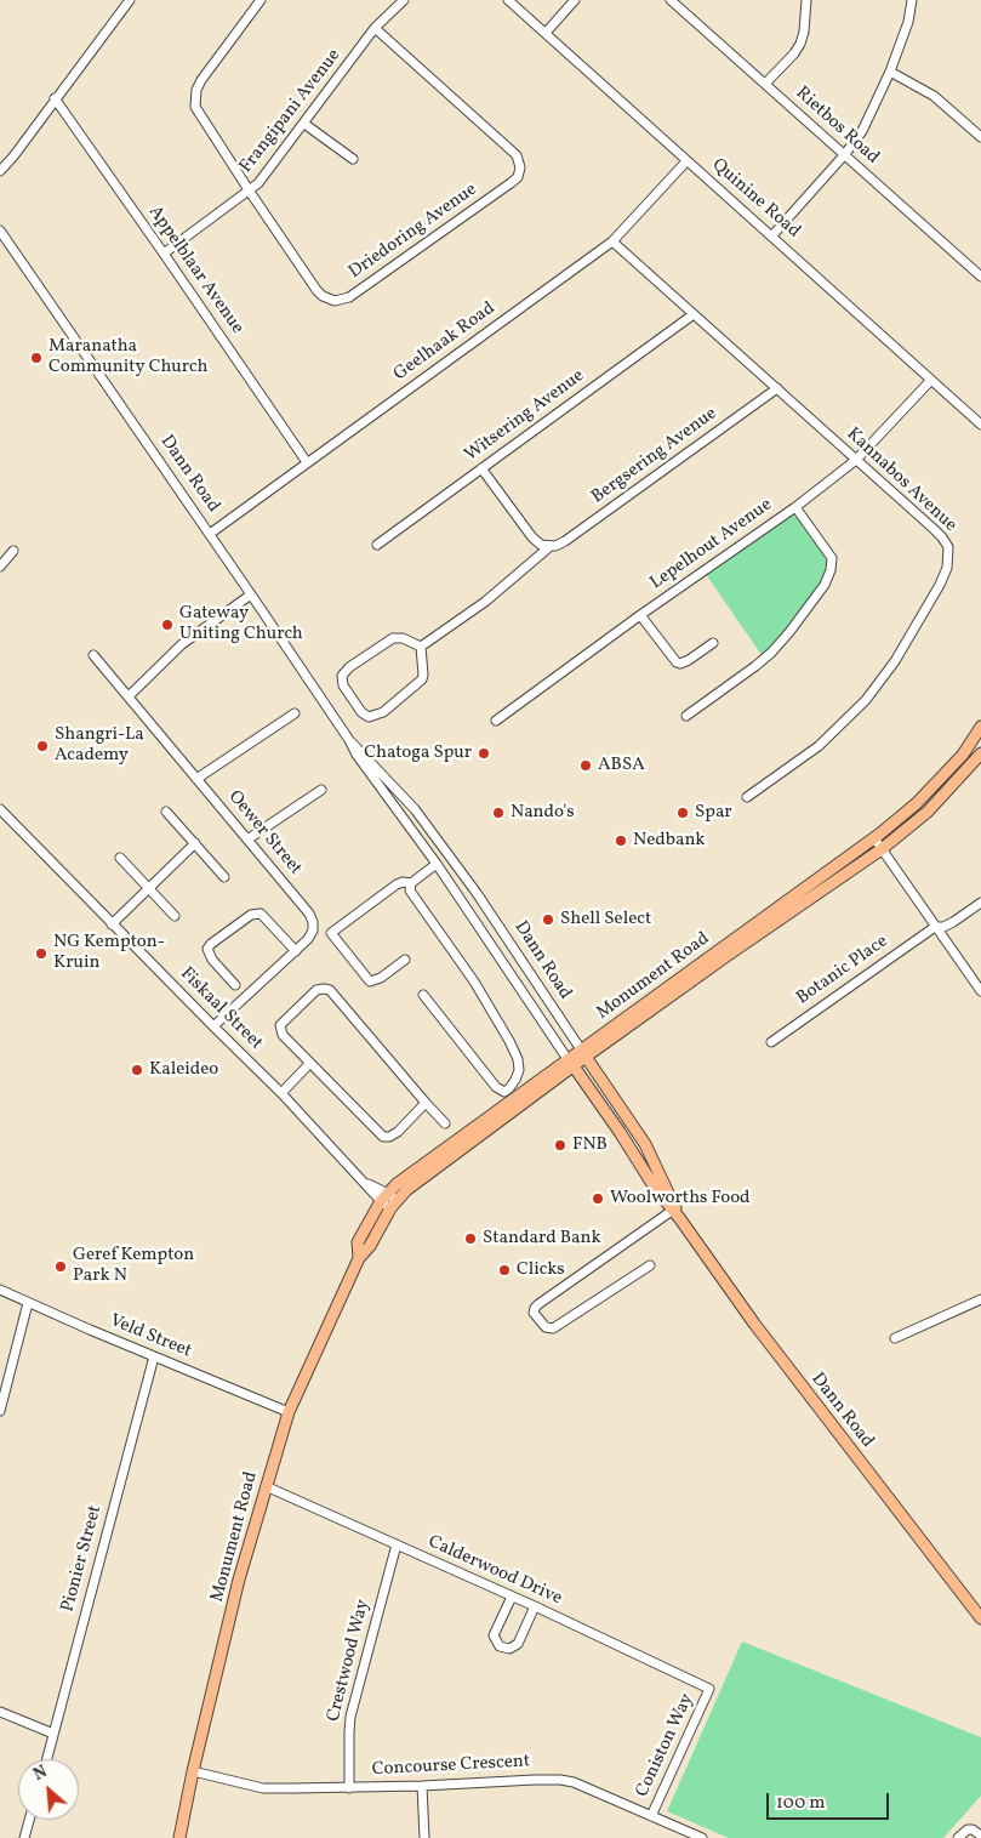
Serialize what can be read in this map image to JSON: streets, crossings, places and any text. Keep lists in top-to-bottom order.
{
  "streets": {
    "main road": ["Dann Road", "Monument Road"],
    "street": [
      "Frangipani Avenue",
      "Rietbos Road",
      "Quinine Road",
      "Driedoring Avenue",
      "Appelblaar Avenue",
      "Geelhaak Road",
      "Witsering Avenue",
      "Bergsering Avenue",
      "Kannabos Avenue",
      "Lepelhout Avenue",
      "Oewer Street",
      "Botanic Place",
      "Fiskaal Street",
      "Veld Street",
      "Pionier Street",
      "Calderwood Drive",
      "Crestwood Way",
      "Coniston Way",
      "Concourse Crescent"
    ]
  },
  "crossings": [
    ["Frangipani Avenue", "Driedoring Avenue"],
    ["Frangipani Avenue", "Appelblaar Avenue"],
    ["Quinine Road", "Geelhaak Road"],
    ["Quinine Road", "Lepelhout Avenue"],
    ["Appelblaar Avenue", "Geelhaak Road"],
    ["Geelhaak Road", "Dann Road"],
    ["Geelhaak Road", "Kannabos Avenue"],
    ["Witsering Avenue", "Kannabos Avenue"],
    ["Bergsering Avenue", "Kannabos Avenue"],
    ["Dann Road", "Monument Road"],
    ["Kannabos Avenue", "Lepelhout Avenue"],
    ["Oewer Street", "Fiskaal Street"],
    ["Monument Road", "Fiskaal Street"],
    ["Monument Road", "Veld Street"],
    ["Monument Road", "Calderwood Drive"],
    ["Monument Road", "Concourse Crescent"],
    ["Veld Street", "Pionier Street"],
    ["Calderwood Drive", "Crestwood Way"],
    ["Calderwood Drive", "Coniston Way"],
    ["Crestwood Way", "Concourse Crescent"],
    ["Coniston Way", "Concourse Crescent"]
  ],
  "places": [
    "Maranatha Community Church",
    "Gateway Uniting Church",
    "Shangri-La Academy",
    "Chatoga Spur",
    "ABSA",
    "Nando's",
    "Spar",
    "Nedbank",
    "Shell Select",
    "NG Kempton- Kruin",
    "Kaleideo",
    "FNB",
    "Woolworths Food",
    "Standard Bank",
    "Geref Kempton Park N",
    "Clicks"
  ],
  "scale_bar": "100 m",
  "north": "top left"
}
